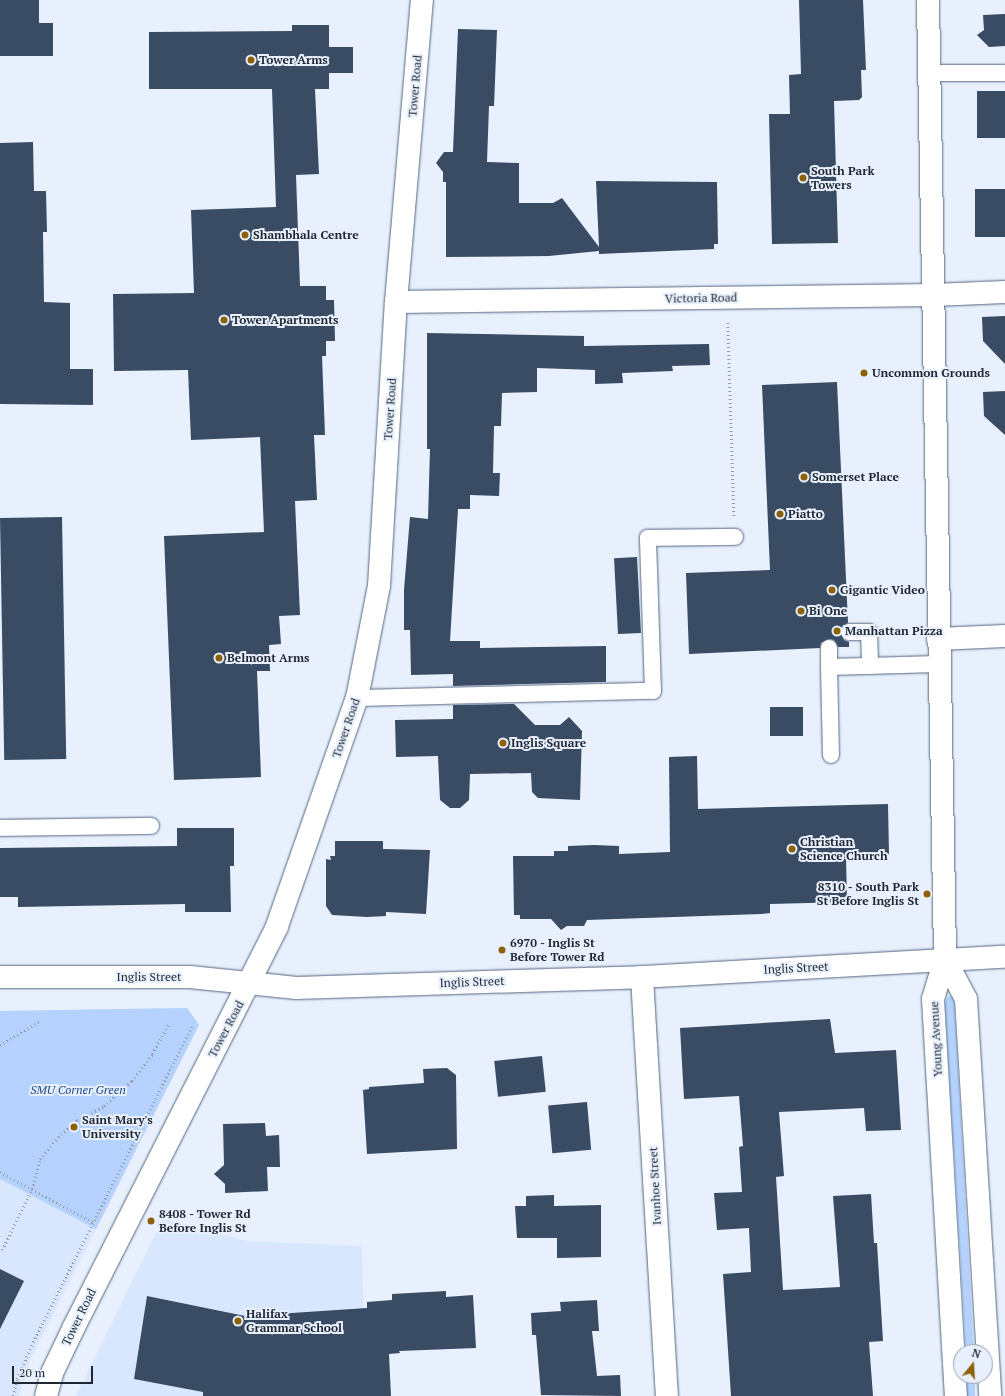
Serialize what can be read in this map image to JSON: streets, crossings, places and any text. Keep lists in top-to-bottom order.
{
  "streets": {
    "street": [
      "Tower Road",
      "Victoria Road",
      "Inglis Street",
      "Young Avenue",
      "Ivanhoe Street"
    ]
  },
  "crossings": [
    ["Tower Road", "Victoria Road"],
    ["Tower Road", "Inglis Street"],
    ["Inglis Street", "Young Avenue"],
    ["Inglis Street", "Ivanhoe Street"]
  ],
  "parks": ["SMU Corner Green"],
  "places": [
    "Tower Arms",
    "South Park Towers",
    "Shambhala Centre",
    "Tower Apartments",
    "Uncommon Grounds",
    "Somerset Place",
    "Piatto",
    "Gigantic Video",
    "Bi One",
    "Manhattan Pizza",
    "Belmont Arms",
    "Inglis Square",
    "Christian Science Church",
    "8310 - South Park St Before Inglis St",
    "6970 - Inglis St Before Tower Rd",
    "Saint Mary's University",
    "8408 - Tower Rd Before Inglis St",
    "Halifax Grammar School"
  ],
  "scale_bar": "20 m",
  "north": "top"
}
